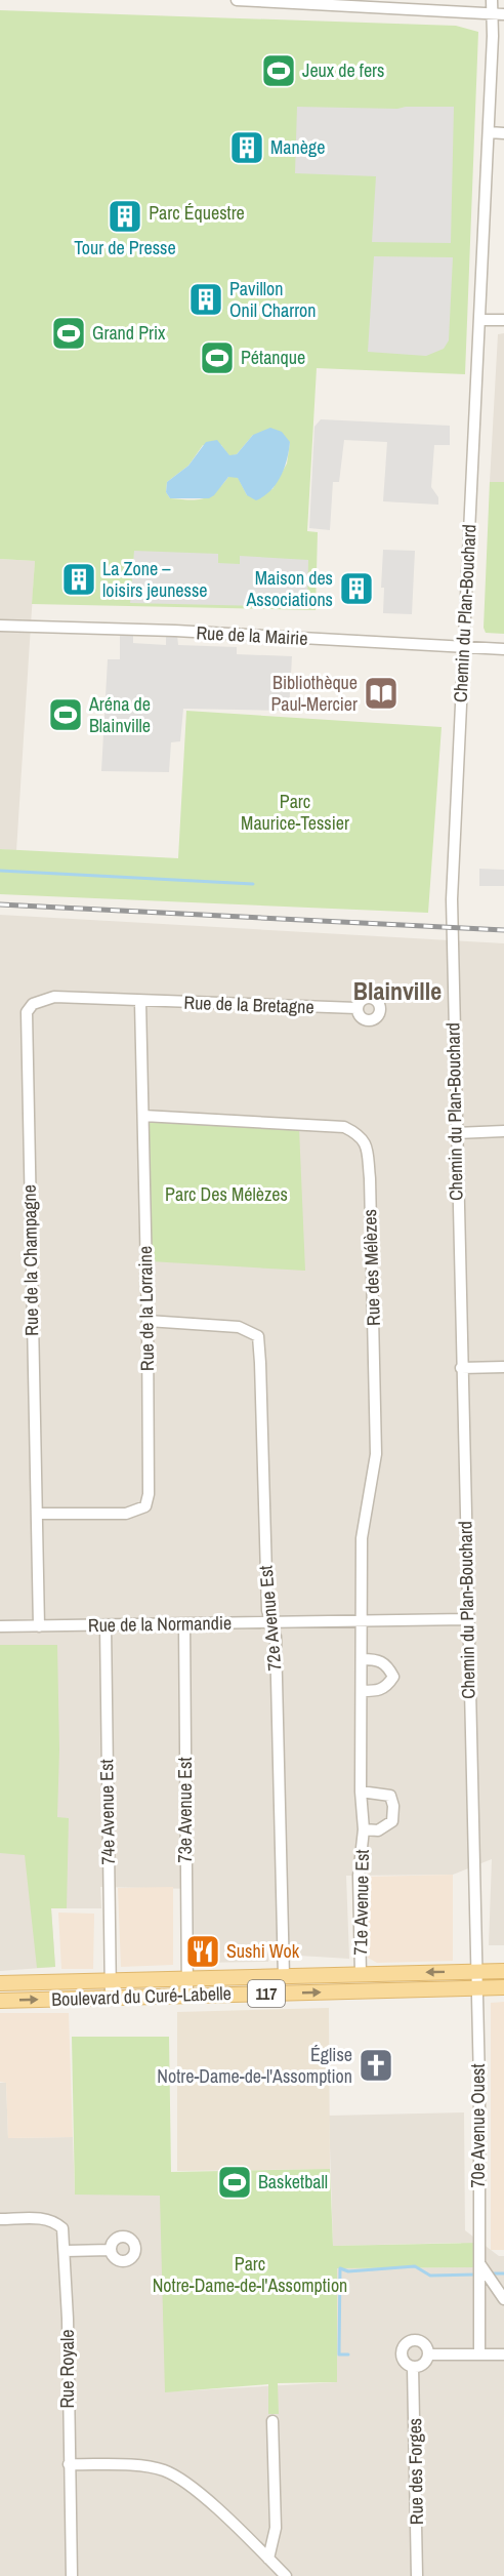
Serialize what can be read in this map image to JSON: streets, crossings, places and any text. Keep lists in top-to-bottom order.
{
  "streets": {
    "main road": ["117", "Boulevard du Curé-Labelle"],
    "street": [
      "Chemin du Plan-Bouchard",
      "Rue de la Mairie",
      "Rue de la Bretagne",
      "Rue de la Champagne",
      "Rue des Mélèzes",
      "Rue de la Lorraine",
      "72e Avenue Est",
      "Rue de la Normandie",
      "73e Avenue Est",
      "74e Avenue Est",
      "71e Avenue Est",
      "70e Avenue Ouest",
      "Rue Royale",
      "Rue des Forges"
    ]
  },
  "crossings": [
    ["Chemin du Plan-Bouchard", "Rue de la Mairie"],
    ["Chemin du Plan-Bouchard", "Rue de la Normandie"],
    ["Chemin du Plan-Bouchard", "Boulevard du Curé-Labelle"],
    ["Chemin du Plan-Bouchard", "70e Avenue Ouest"],
    ["Rue de la Bretagne", "Rue de la Champagne"],
    ["Rue de la Bretagne", "Rue de la Lorraine"],
    ["Rue de la Champagne", "Rue de la Lorraine"],
    ["Rue de la Champagne", "Rue de la Normandie"],
    ["Rue des Mélèzes", "Rue de la Lorraine"],
    ["Rue des Mélèzes", "Rue de la Normandie"],
    ["Rue des Mélèzes", "71e Avenue Est"],
    ["Rue de la Lorraine", "72e Avenue Est"],
    ["72e Avenue Est", "Rue de la Normandie"],
    ["72e Avenue Est", "Boulevard du Curé-Labelle"],
    ["Rue de la Normandie", "73e Avenue Est"],
    ["Rue de la Normandie", "74e Avenue Est"],
    ["Rue de la Normandie", "71e Avenue Est"],
    ["73e Avenue Est", "Boulevard du Curé-Labelle"],
    ["74e Avenue Est", "Boulevard du Curé-Labelle"],
    ["71e Avenue Est", "Boulevard du Curé-Labelle"],
    ["Boulevard du Curé-Labelle", "70e Avenue Ouest"]
  ],
  "districts": ["Blainville"],
  "parks": [
    "Parc Équestre",
    "Parc Maurice-Tessier",
    "Parc Des Mélèzes",
    "Parc Notre-Dame-de-l'Assomption"
  ],
  "places": {
    "sports": [
      "Jeux de fers",
      "Grand Prix",
      "Pétanque",
      "Aréna de Blainville",
      "Basketball"
    ],
    "building": [
      "Manège",
      "Tour de Presse",
      "Pavillon Onil Charron",
      "La Zone – loisirs jeunesse",
      "Maison des Associations"
    ],
    "library": ["Bibliothèque Paul-Mercier"],
    "restaurant": ["Sushi Wok"],
    "church": ["Église Notre-Dame-de-l'Assomption"]
  }
}
